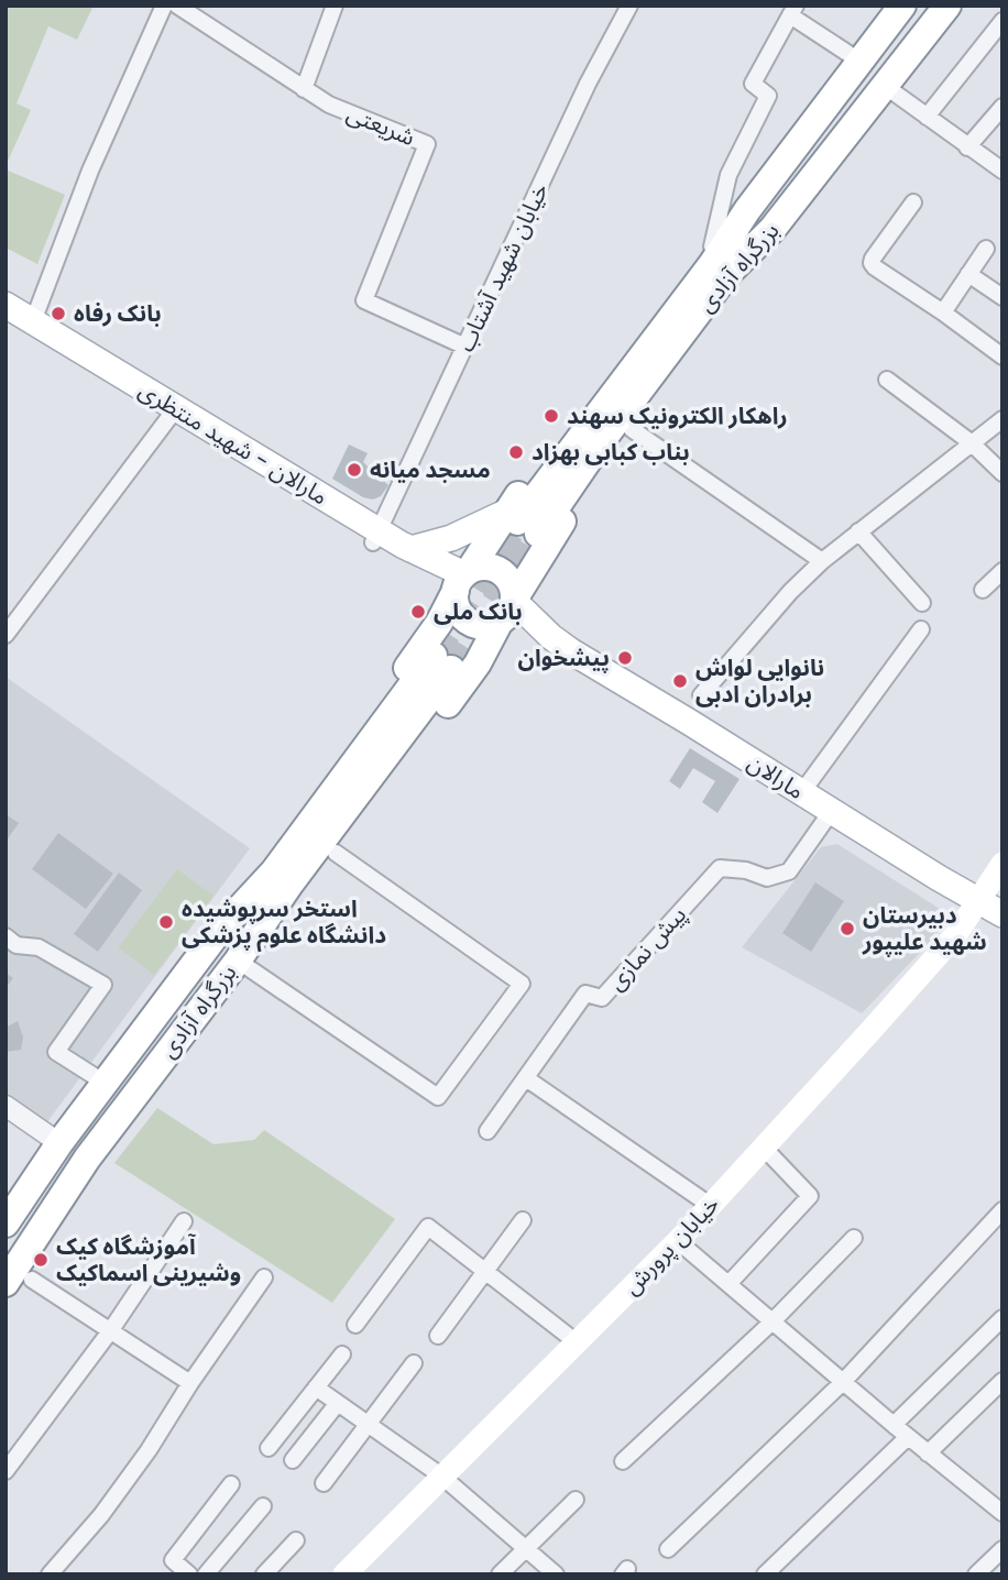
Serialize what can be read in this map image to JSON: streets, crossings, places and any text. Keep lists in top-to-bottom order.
{
  "streets": {
    "highway": ["بزرگراه آزادی"],
    "main road": ["مارالان - شهید منتظری", "مارالان", "خیابان پرورش"],
    "street": ["شریعتی", "خیابان شهید آشتاب", "پیش نمازی"]
  },
  "crossings": [
    ["شریعتی", "خیابان شهید آشتاب"],
    ["خیابان شهید آشتاب", "مارالان - شهید منتظری"],
    ["بزرگراه آزادی", "مارالان - شهید منتظری"],
    ["بزرگراه آزادی", "مارالان"],
    ["مارالان - شهید منتظری", "مارالان"],
    ["مارالان", "پیش نمازی"],
    ["مارالان", "خیابان پرورش"]
  ],
  "places": [
    "بانک رفاه",
    "راهکار الکترونیک سهند",
    "بناب کبابی بهزاد",
    "مسجد میانه",
    "بانک ملی",
    "پیشخوان",
    "نانوایی لواش برادران ادبی",
    "استخر سرپوشیده دانشگاه علوم پزشکی",
    "دبیرستان شهید علیپور",
    "آموزشگاه کیک وشیرینی اسماکیک"
  ]
}
